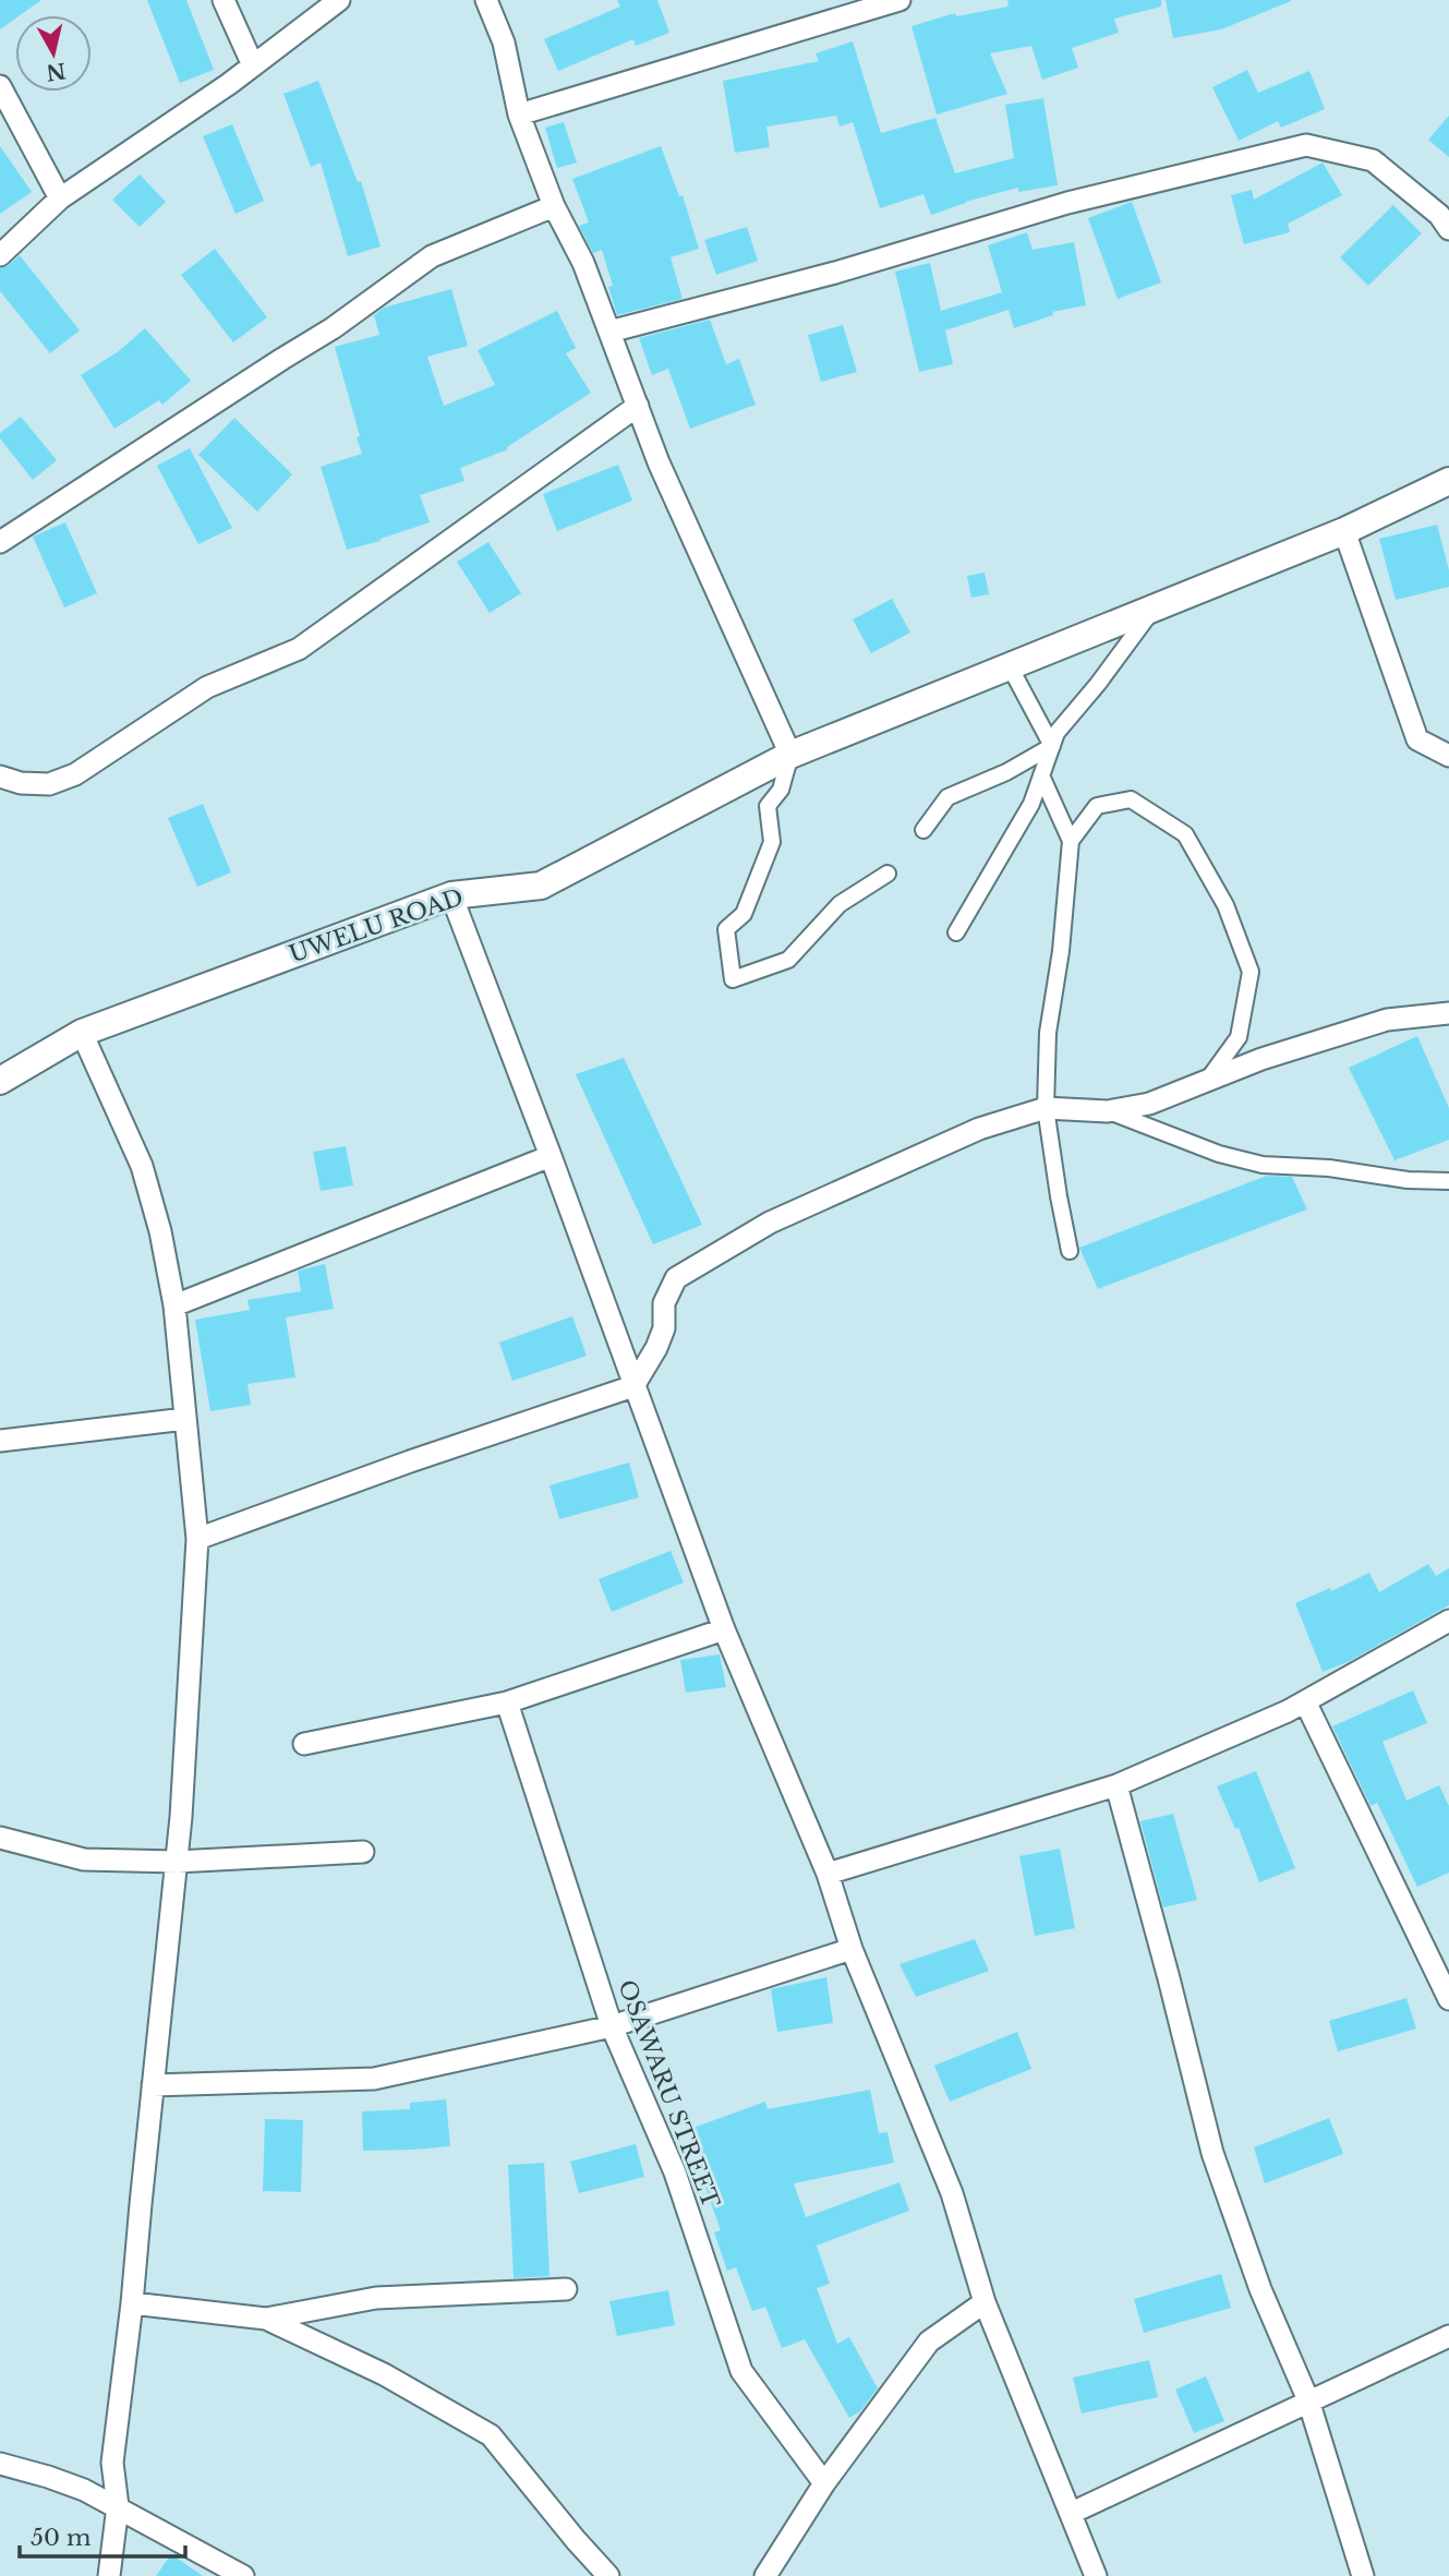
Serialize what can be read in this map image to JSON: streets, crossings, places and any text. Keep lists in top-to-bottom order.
{
  "streets": {
    "street": ["UWELU ROAD", "OSAWARU STREET"]
  },
  "scale_bar": "50 m",
  "north": "bottom"
}
